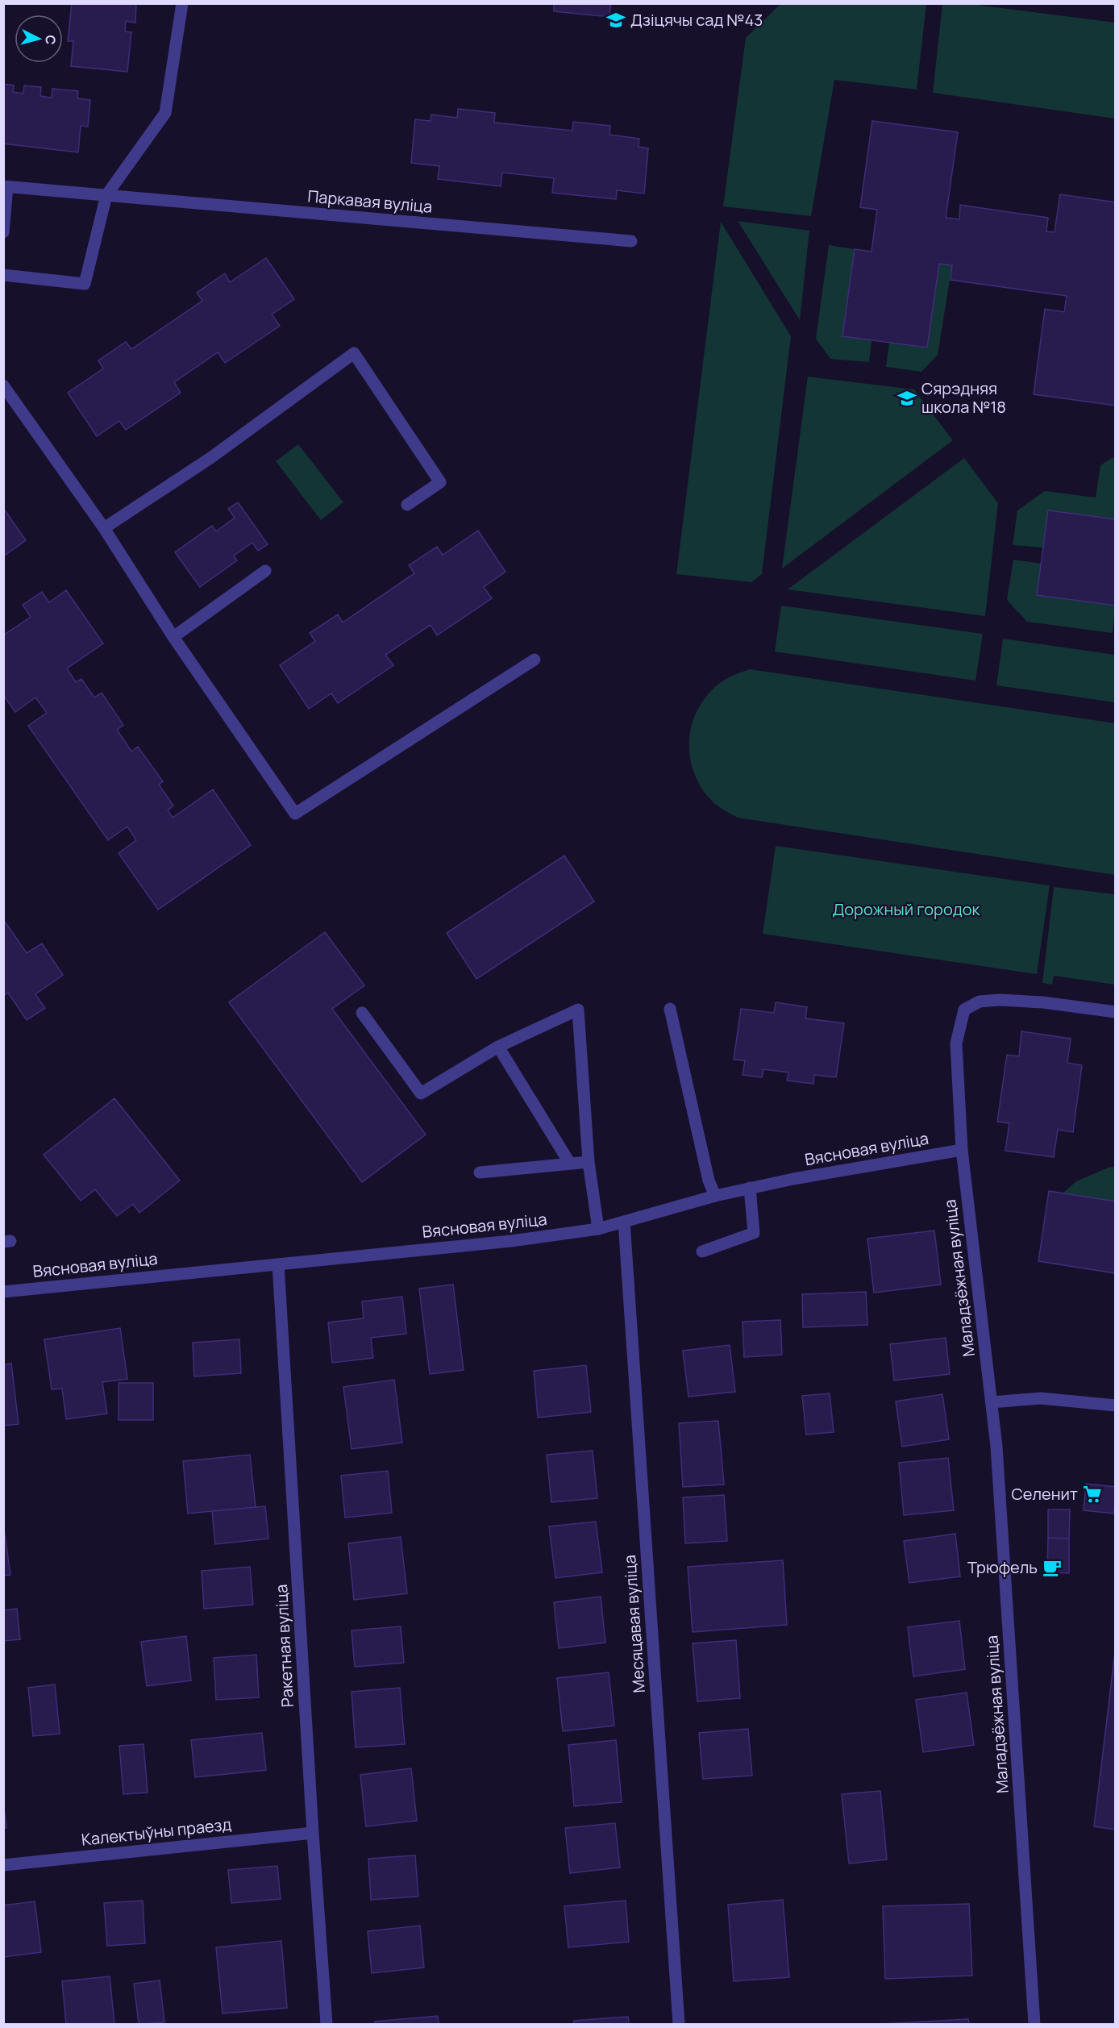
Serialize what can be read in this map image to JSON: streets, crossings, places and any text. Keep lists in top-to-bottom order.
{
  "streets": {
    "street": [
      "Паркавая вуліца",
      "Вясновая вуліца",
      "Маладзёжная вуліца",
      "Месяцавая вуліца",
      "Ракетная вуліца",
      "Калектыўны праезд"
    ]
  },
  "crossings": [
    ["Вясновая вуліца", "Маладзёжная вуліца"],
    ["Вясновая вуліца", "Месяцавая вуліца"],
    ["Вясновая вуліца", "Ракетная вуліца"],
    ["Ракетная вуліца", "Калектыўны праезд"]
  ],
  "parks": ["Дорожный городок"],
  "places": {
    "school or university": ["Дзіцячы сад №43", "Сярэдняя школа №18"],
    "supermarket": ["Селенит"],
    "cafe": ["Трюфель"]
  },
  "north": "right"
}
